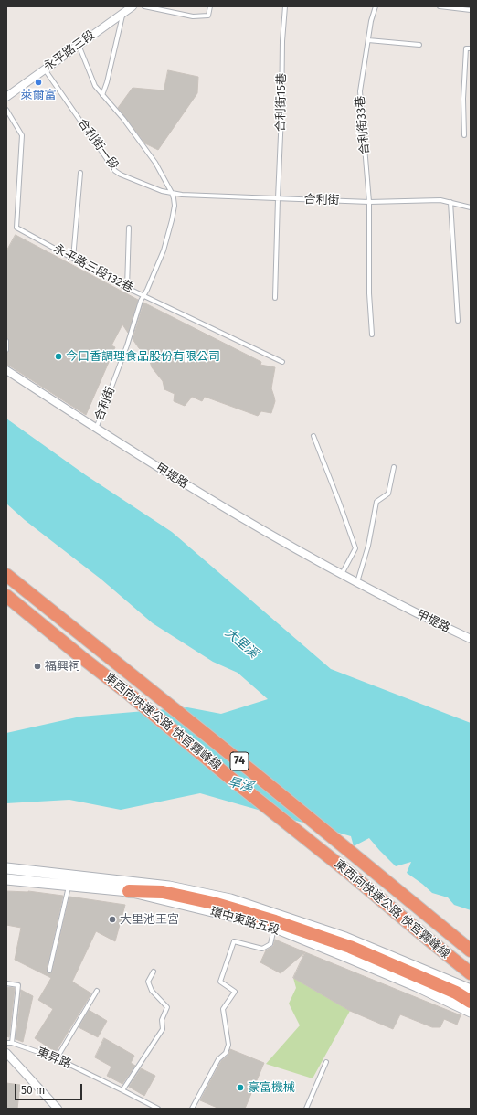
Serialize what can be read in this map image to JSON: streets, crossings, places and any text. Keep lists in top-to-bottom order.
{
  "streets": {
    "highway": ["東西向快速公路 快官霧峰線", "74"],
    "street": ["永平路三段", "甲堤路", "環中東路五段"],
    "lane": [
      "合利街15巷",
      "合利街33巷",
      "合利街一段",
      "合利街",
      "永平路三段132巷",
      "東昇路"
    ]
  },
  "crossings": [
    ["永平路三段", "合利街一段"],
    ["永平路三段", "合利街"],
    ["合利街15巷", "合利街"],
    ["合利街33巷", "合利街"],
    ["合利街一段", "合利街"],
    ["合利街", "永平路三段132巷"],
    ["合利街", "甲堤路"]
  ],
  "water": ["大里溪", "旱溪"],
  "places": [
    "萊爾富",
    "今口香調理食品股份有限公司",
    "福興祠",
    "大里池王宮",
    "豪富機械"
  ],
  "scale_bar": "50 m"
}
